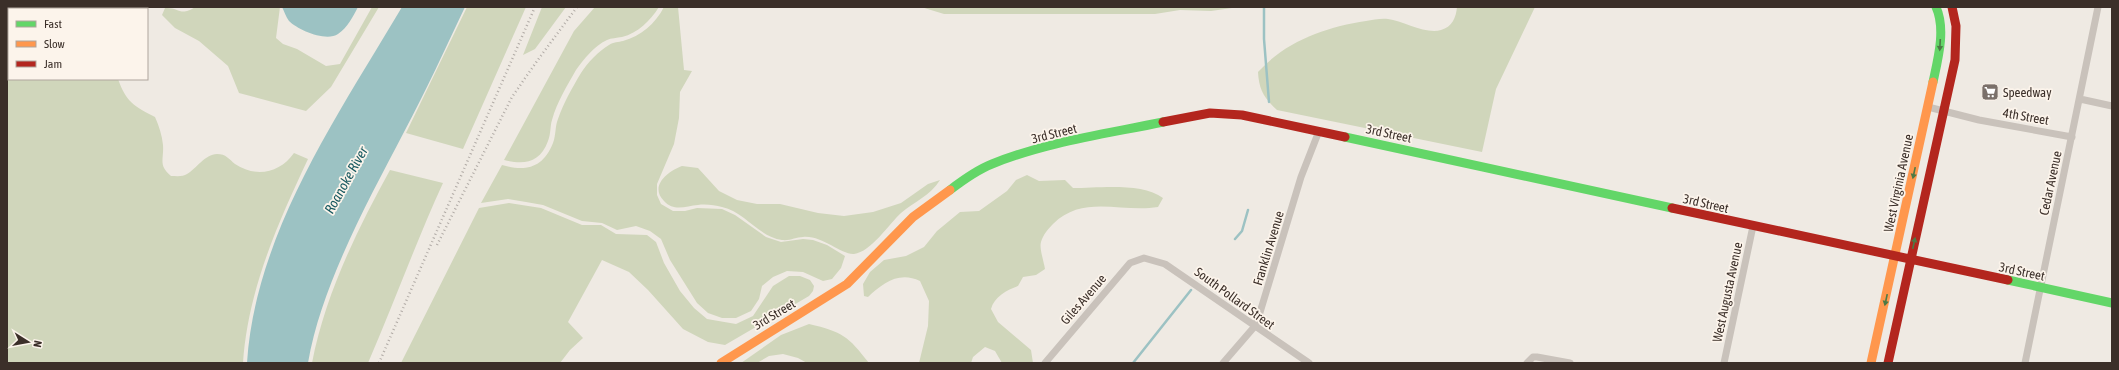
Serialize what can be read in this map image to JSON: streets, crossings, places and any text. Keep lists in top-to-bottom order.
{
  "streets": {
    "street": [
      "4th Street",
      "3rd Street",
      "West Virginia Avenue",
      "Cedar Avenue",
      "Franklin Avenue",
      "West Augusta Avenue",
      "South Pollard Street",
      "Giles Avenue"
    ]
  },
  "crossings": [
    ["4th Street", "West Virginia Avenue"],
    ["4th Street", "Cedar Avenue"],
    ["3rd Street", "West Virginia Avenue"],
    ["3rd Street", "Cedar Avenue"],
    ["3rd Street", "Franklin Avenue"],
    ["3rd Street", "West Augusta Avenue"],
    ["Franklin Avenue", "South Pollard Street"],
    ["South Pollard Street", "Giles Avenue"]
  ],
  "water": ["Roanoke River"],
  "places": {
    "supermarket": ["Speedway"]
  },
  "legend": ["Fast", "Slow", "Jam"],
  "north": "right"
}
